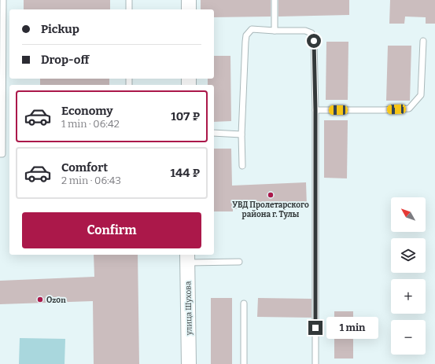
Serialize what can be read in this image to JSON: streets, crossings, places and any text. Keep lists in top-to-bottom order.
{
  "streets": {
    "street": ["улица Шухова"]
  },
  "places": ["УВД Пролетарского района г. Тулы", "Ozon"],
  "north": "top left",
  "page": {
    "banner": ["Pickup", "Drop-off"],
    "list": [
      {
        "name": "Economy",
        "note": "1 min · 06:42",
        "value": "107 ₽"
      },
      {
        "name": "Comfort",
        "note": "2 min · 06:43",
        "value": "144 ₽"
      }
    ],
    "map_buttons": ["+", "−"],
    "buttons": "Confirm",
    "bubble": "1 min"
  }
}
